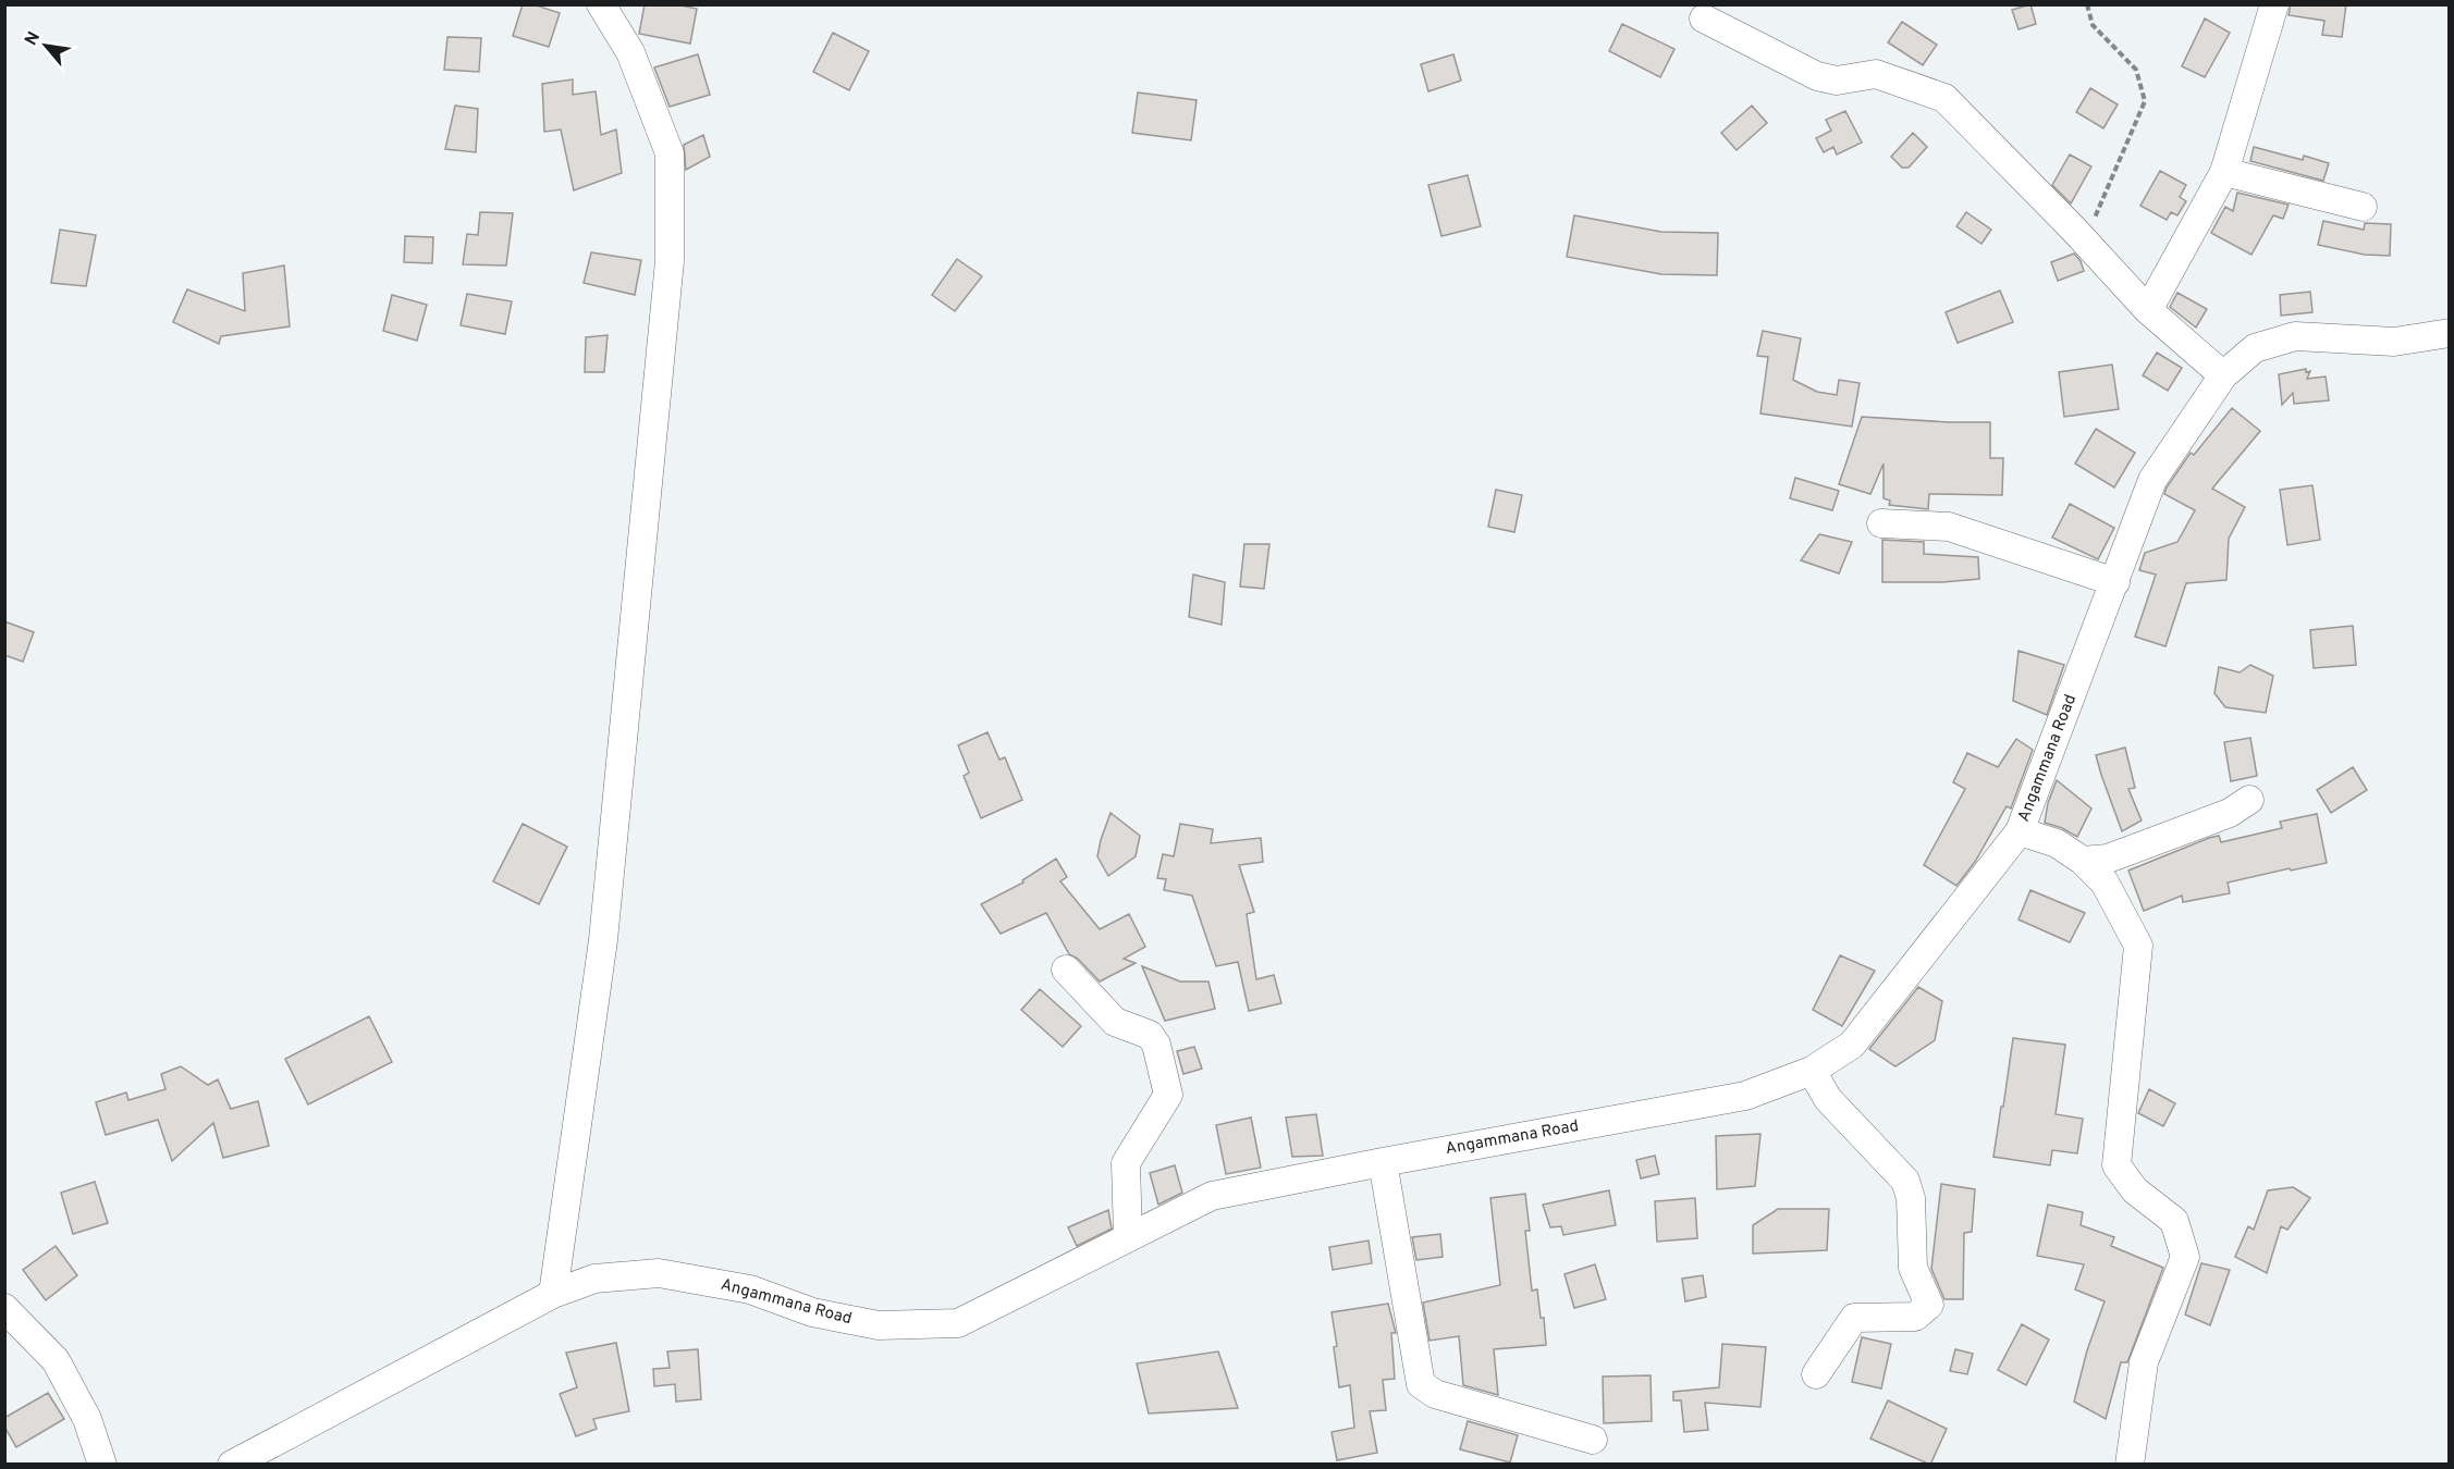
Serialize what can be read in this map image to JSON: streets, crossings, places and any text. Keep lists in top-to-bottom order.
{
  "streets": {
    "street": ["Angammana Road"]
  },
  "north": "top left"
}
